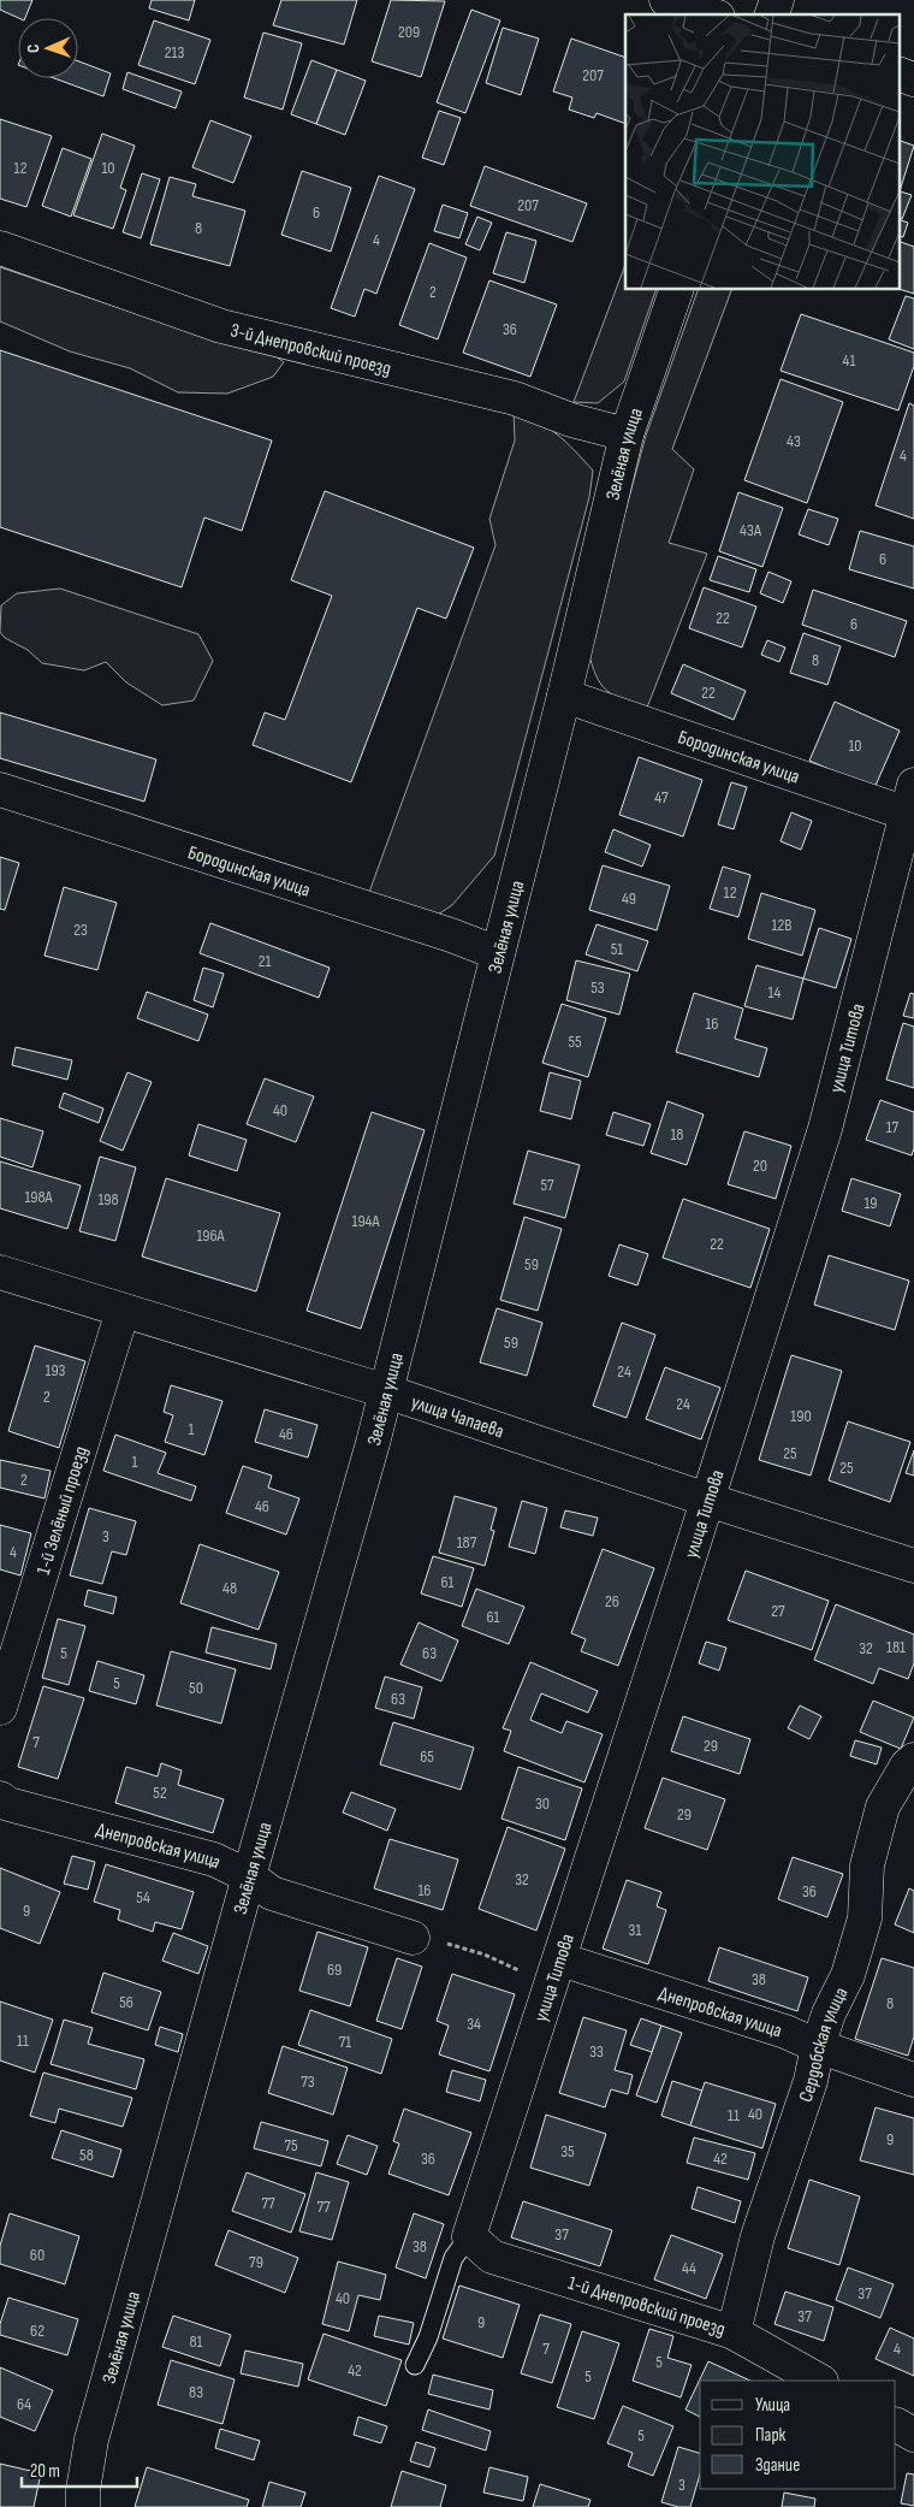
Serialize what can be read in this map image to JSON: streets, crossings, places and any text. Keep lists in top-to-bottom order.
{
  "streets": {
    "street": [
      "3-й Днепровский проезд",
      "Зелёная улица",
      "Бородинская улица",
      "улица Титова",
      "улица Чапаева",
      "1-й Зелёный проезд",
      "Днепровская улица",
      "Сердобская улица",
      "1-й Днепровский проезд"
    ]
  },
  "crossings": [
    ["3-й Днепровский проезд", "Зелёная улица"],
    ["Зелёная улица", "Бородинская улица"],
    ["Зелёная улица", "улица Чапаева"],
    ["Зелёная улица", "Днепровская улица"],
    ["Бородинская улица", "улица Титова"],
    ["улица Титова", "улица Чапаева"],
    ["улица Титова", "Днепровская улица"],
    ["улица Титова", "1-й Днепровский проезд"],
    ["улица Чапаева", "1-й Зелёный проезд"],
    ["Днепровская улица", "Сердобская улица"],
    ["Сердобская улица", "1-й Днепровский проезд"]
  ],
  "house_numbers": [
    "209",
    "213",
    "207",
    "12",
    "10",
    "207",
    "6",
    "8",
    "4",
    "2",
    "36",
    "41",
    "43",
    "4",
    "43А",
    "6",
    "22",
    "6",
    "8",
    "22",
    "10",
    "47",
    "12",
    "49",
    "12В",
    "23",
    "51",
    "21",
    "53",
    "14",
    "16",
    "55",
    "40",
    "17",
    "18",
    "20",
    "57",
    "198А",
    "198",
    "19",
    "194А",
    "196А",
    "22",
    "59",
    "59",
    "193",
    "24",
    "2",
    "24",
    "190",
    "1",
    "46",
    "25",
    "1",
    "25",
    "2",
    "46",
    "3",
    "187",
    "4",
    "61",
    "48",
    "26",
    "27",
    "61",
    "181",
    "32",
    "5",
    "63",
    "5",
    "50",
    "63",
    "7",
    "29",
    "65",
    "52",
    "30",
    "29",
    "32",
    "16",
    "36",
    "54",
    "9",
    "31",
    "69",
    "38",
    "56",
    "8",
    "34",
    "11",
    "71",
    "33",
    "73",
    "40",
    "11",
    "9",
    "75",
    "35",
    "58",
    "36",
    "42",
    "77",
    "77",
    "37",
    "38",
    "60",
    "79",
    "44",
    "37",
    "40",
    "37",
    "9",
    "62",
    "81",
    "7",
    "4",
    "5",
    "42",
    "5",
    "83",
    "64",
    "5",
    "3"
  ],
  "legend": ["Улица", "Парк", "Здание"],
  "scale_bar": "20 m",
  "north": "left"
}
